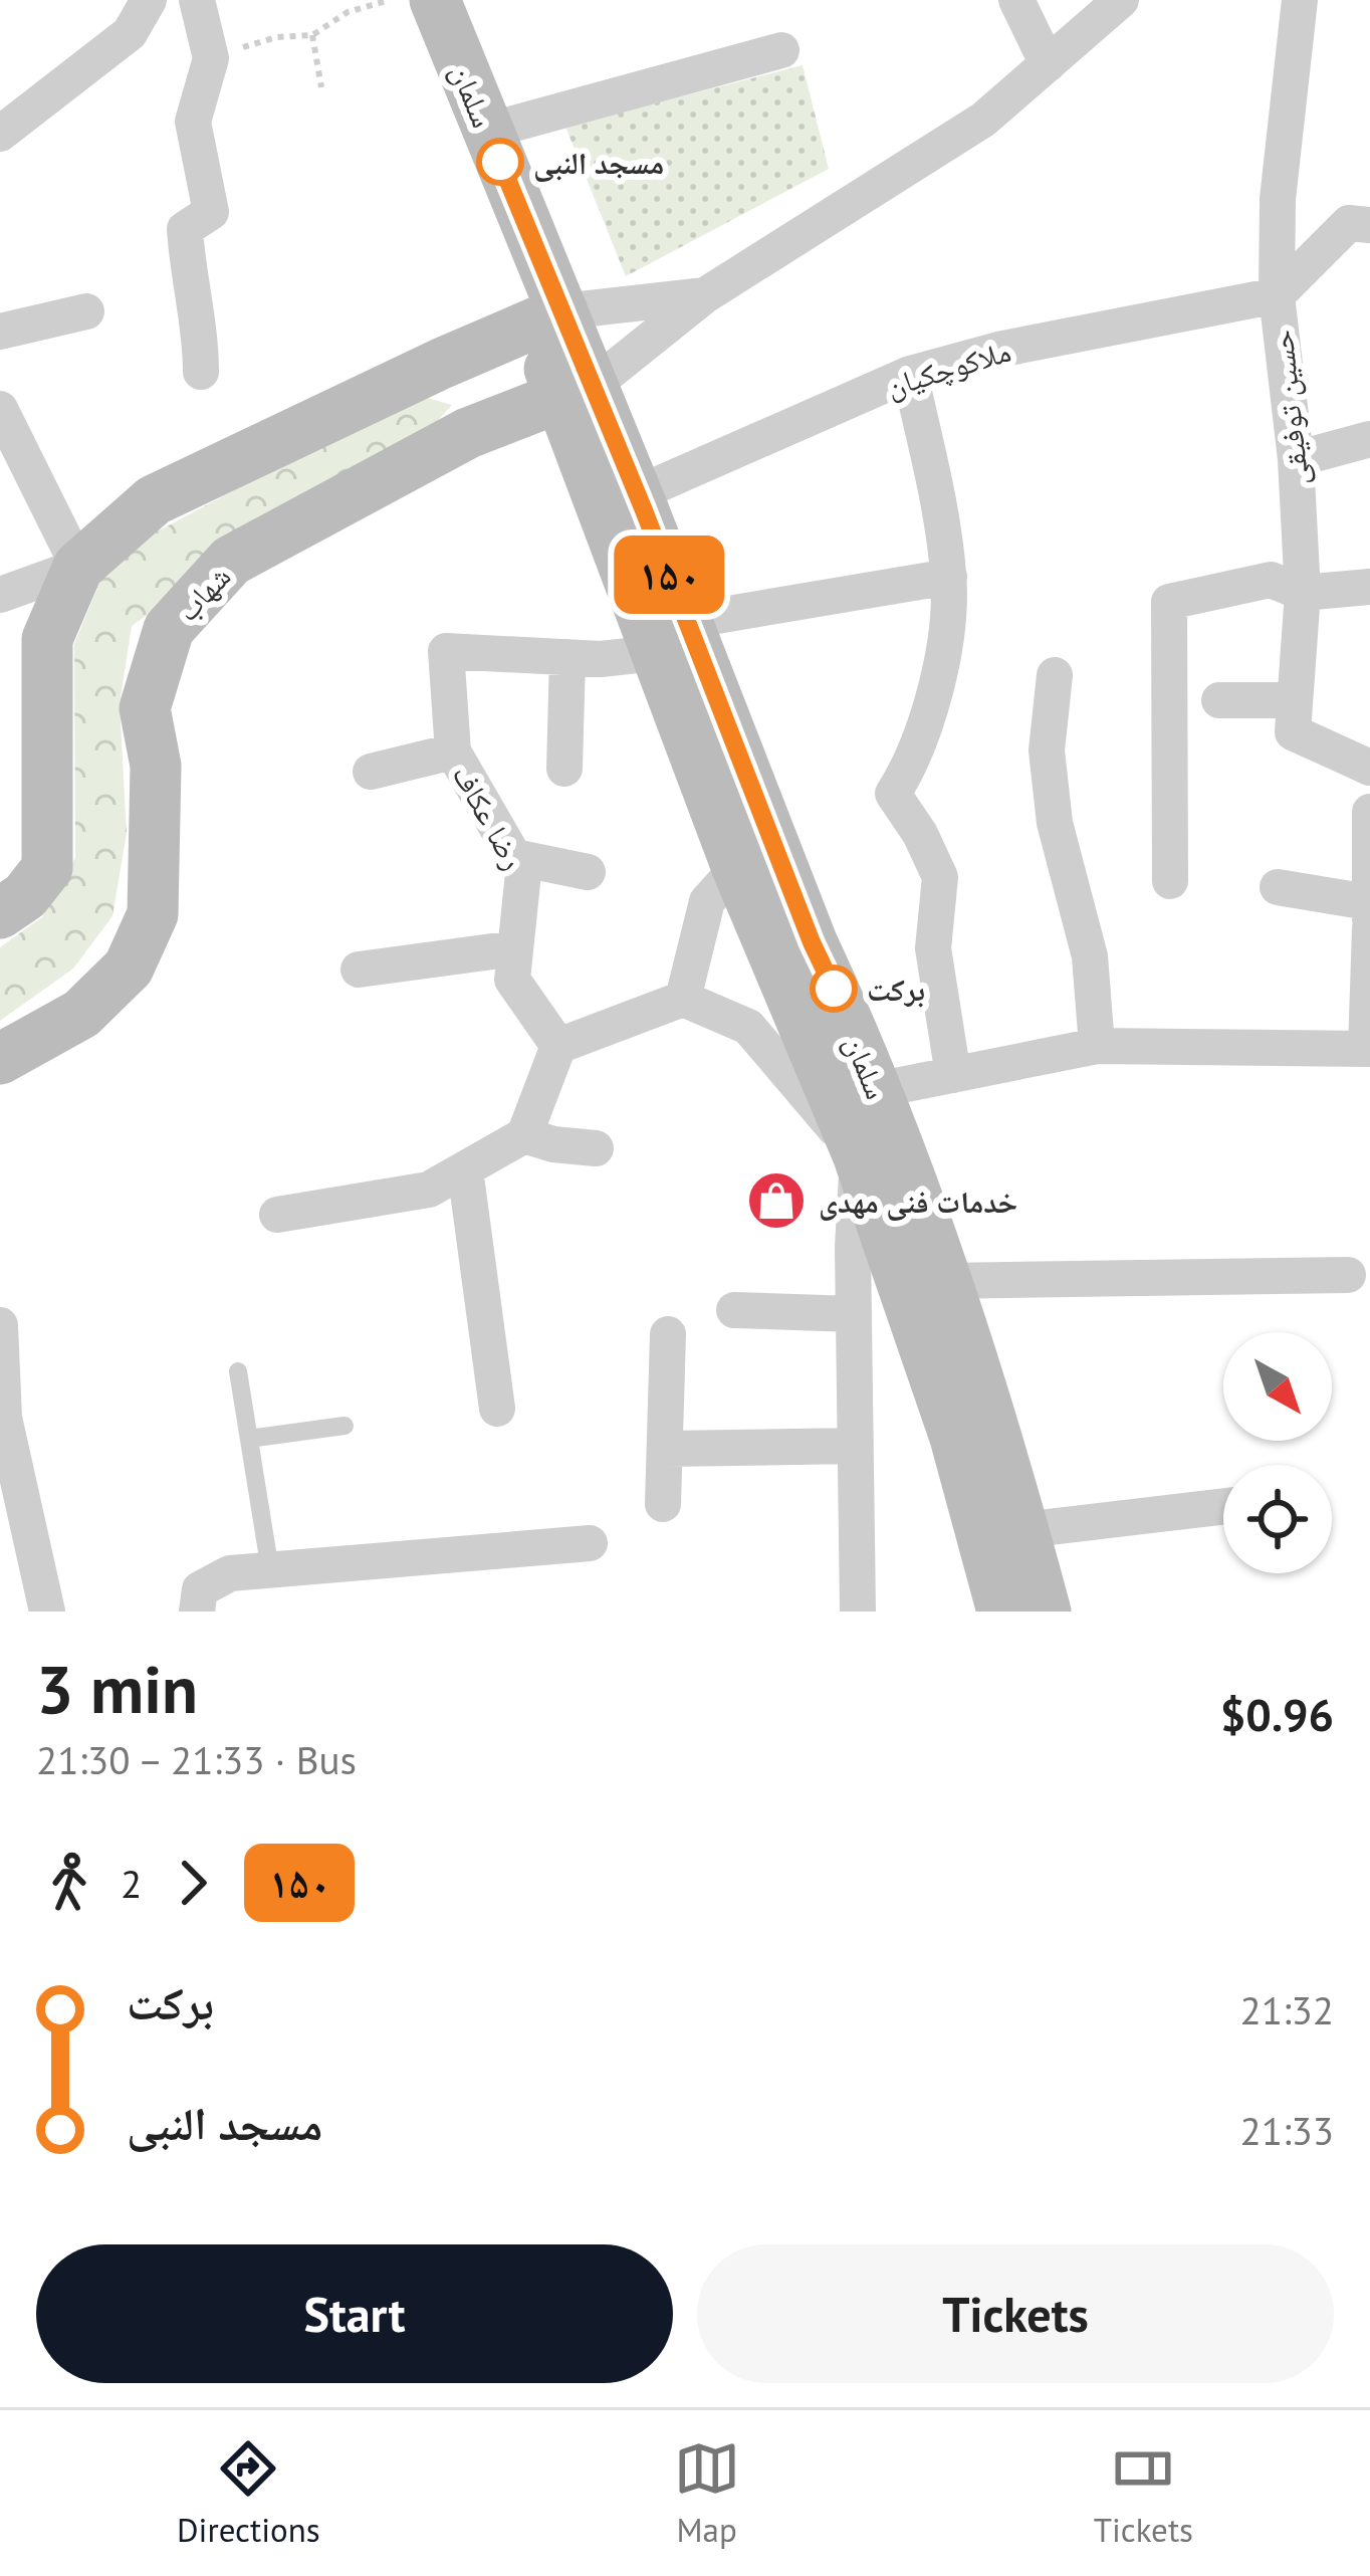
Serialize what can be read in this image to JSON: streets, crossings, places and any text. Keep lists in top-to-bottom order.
{
  "streets": {
    "main road": ["سلمان", "شهاب"],
    "street": ["ملاکوچکیان", "حسین توفیقی", "رضا عکاف"]
  },
  "crossings": [
    ["سلمان", "ملاکوچکیان"],
    ["سلمان", "شهاب"],
    ["سلمان", "رضا عکاف"],
    ["ملاکوچکیان", "حسین توفیقی"]
  ],
  "places": {
    "other": ["مسجد النبی", "برکت"],
    "shop": ["خدمات فنی مهدی"]
  },
  "lines": ["bus line ۱۵۰"],
  "north": "bottom right",
  "page": {
    "on_map": "۱۵۰",
    "heading": ["3 min", "21:30 – 21:33 · Bus", "$0.96"],
    "legs": ["2", "۱۵۰"],
    "list": [
      {
        "name": "برکت",
        "value": "21:32"
      },
      {
        "name": "مسجد النبی",
        "value": "21:33"
      }
    ],
    "buttons": ["Start", "Tickets"],
    "tabs": ["Directions", "Map", "Tickets"]
  }
}
